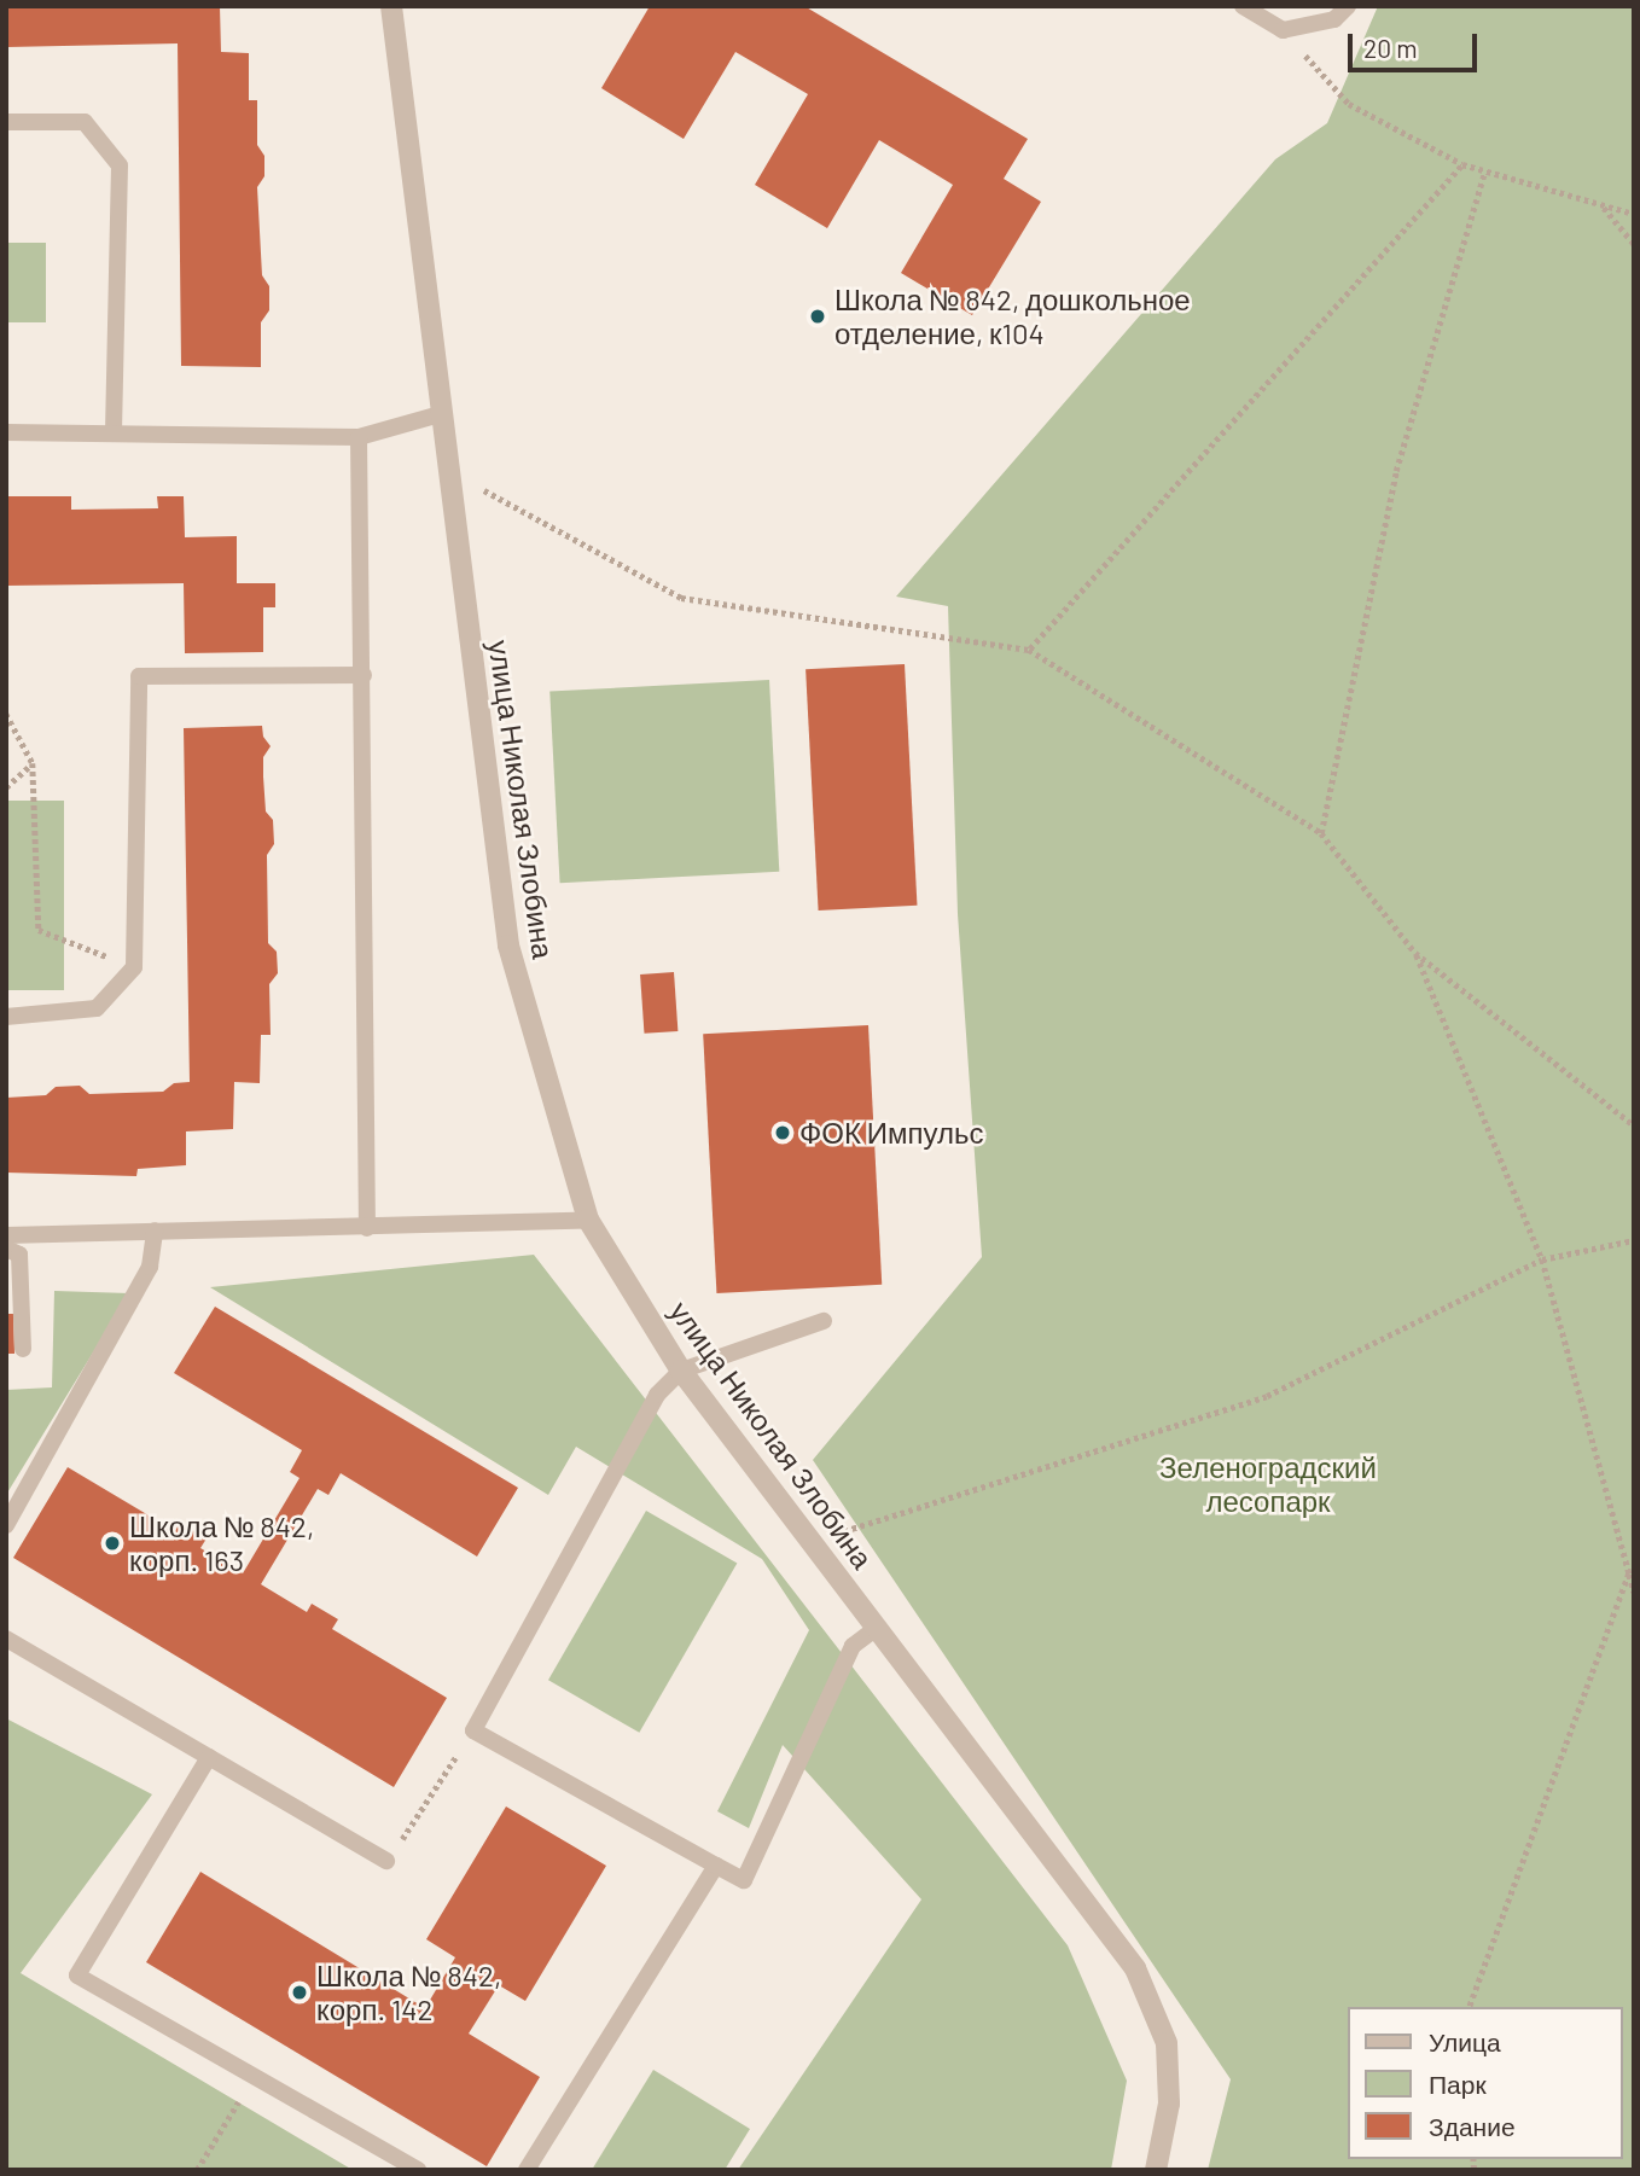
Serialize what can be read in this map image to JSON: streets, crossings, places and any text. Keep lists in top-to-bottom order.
{
  "streets": {
    "street": ["улица Николая Злобина"]
  },
  "parks": ["Зеленоградский лесопарк"],
  "places": [
    "Школа № 842, дошкольное отделение, к104",
    "ФОК Импульс",
    "Школа № 842, корп. 163",
    "Школа № 842, корп. 142"
  ],
  "legend": ["Улица", "Парк", "Здание"],
  "scale_bar": "20 m"
}
